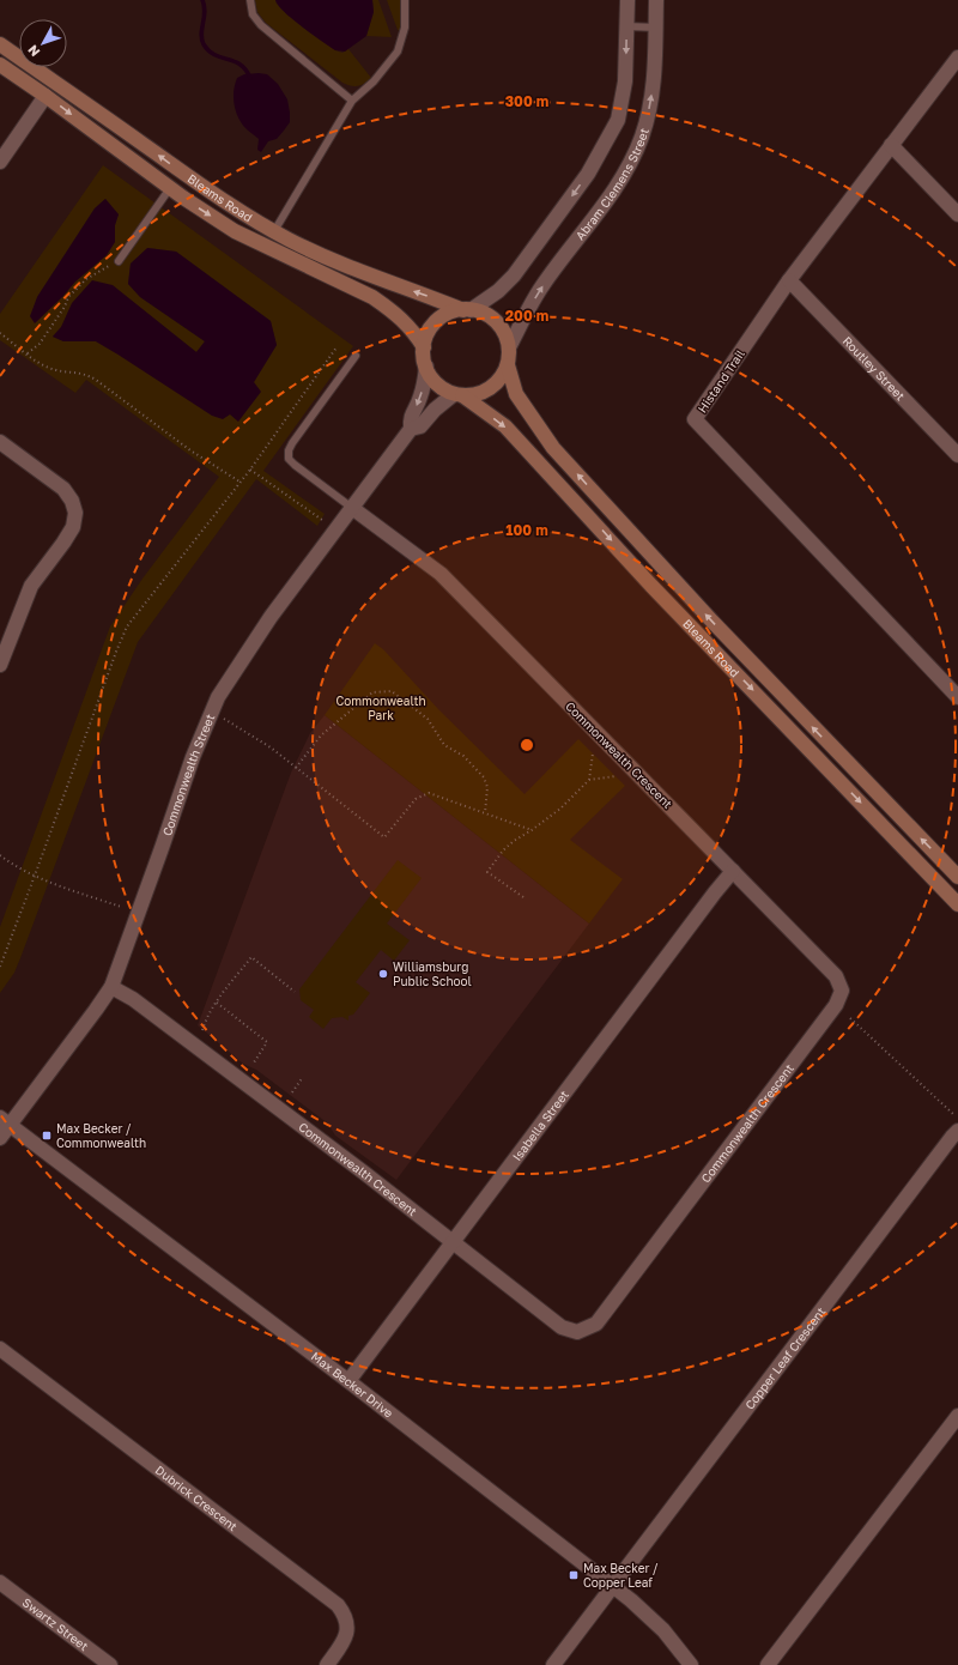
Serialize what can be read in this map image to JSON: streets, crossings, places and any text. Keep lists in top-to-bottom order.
{
  "streets": {
    "main road": ["Bleams Road"],
    "street": [
      "Abram Clemens Street",
      "Routley Street",
      "Histand Trail",
      "Commonwealth Crescent",
      "Commonwealth Street",
      "Isabella Street",
      "Copper Leaf Crescent",
      "Max Becker Drive",
      "Dubrick Crescent",
      "Swartz Street"
    ]
  },
  "crossings": [
    ["Abram Clemens Street", "Bleams Road"],
    ["Abram Clemens Street", "Commonwealth Street"],
    ["Bleams Road", "Commonwealth Street"],
    ["Routley Street", "Histand Trail"],
    ["Commonwealth Crescent", "Commonwealth Street"],
    ["Commonwealth Crescent", "Isabella Street"],
    ["Commonwealth Street", "Max Becker Drive"],
    ["Isabella Street", "Max Becker Drive"],
    ["Copper Leaf Crescent", "Max Becker Drive"]
  ],
  "parks": ["Commonwealth Park"],
  "places": {
    "other": ["Williamsburg Public School"],
    "transit": ["Max Becker / Commonwealth", "Max Becker / Copper Leaf"]
  },
  "north": "bottom left",
  "rings": ["300 m", "200 m", "100 m"]
}
